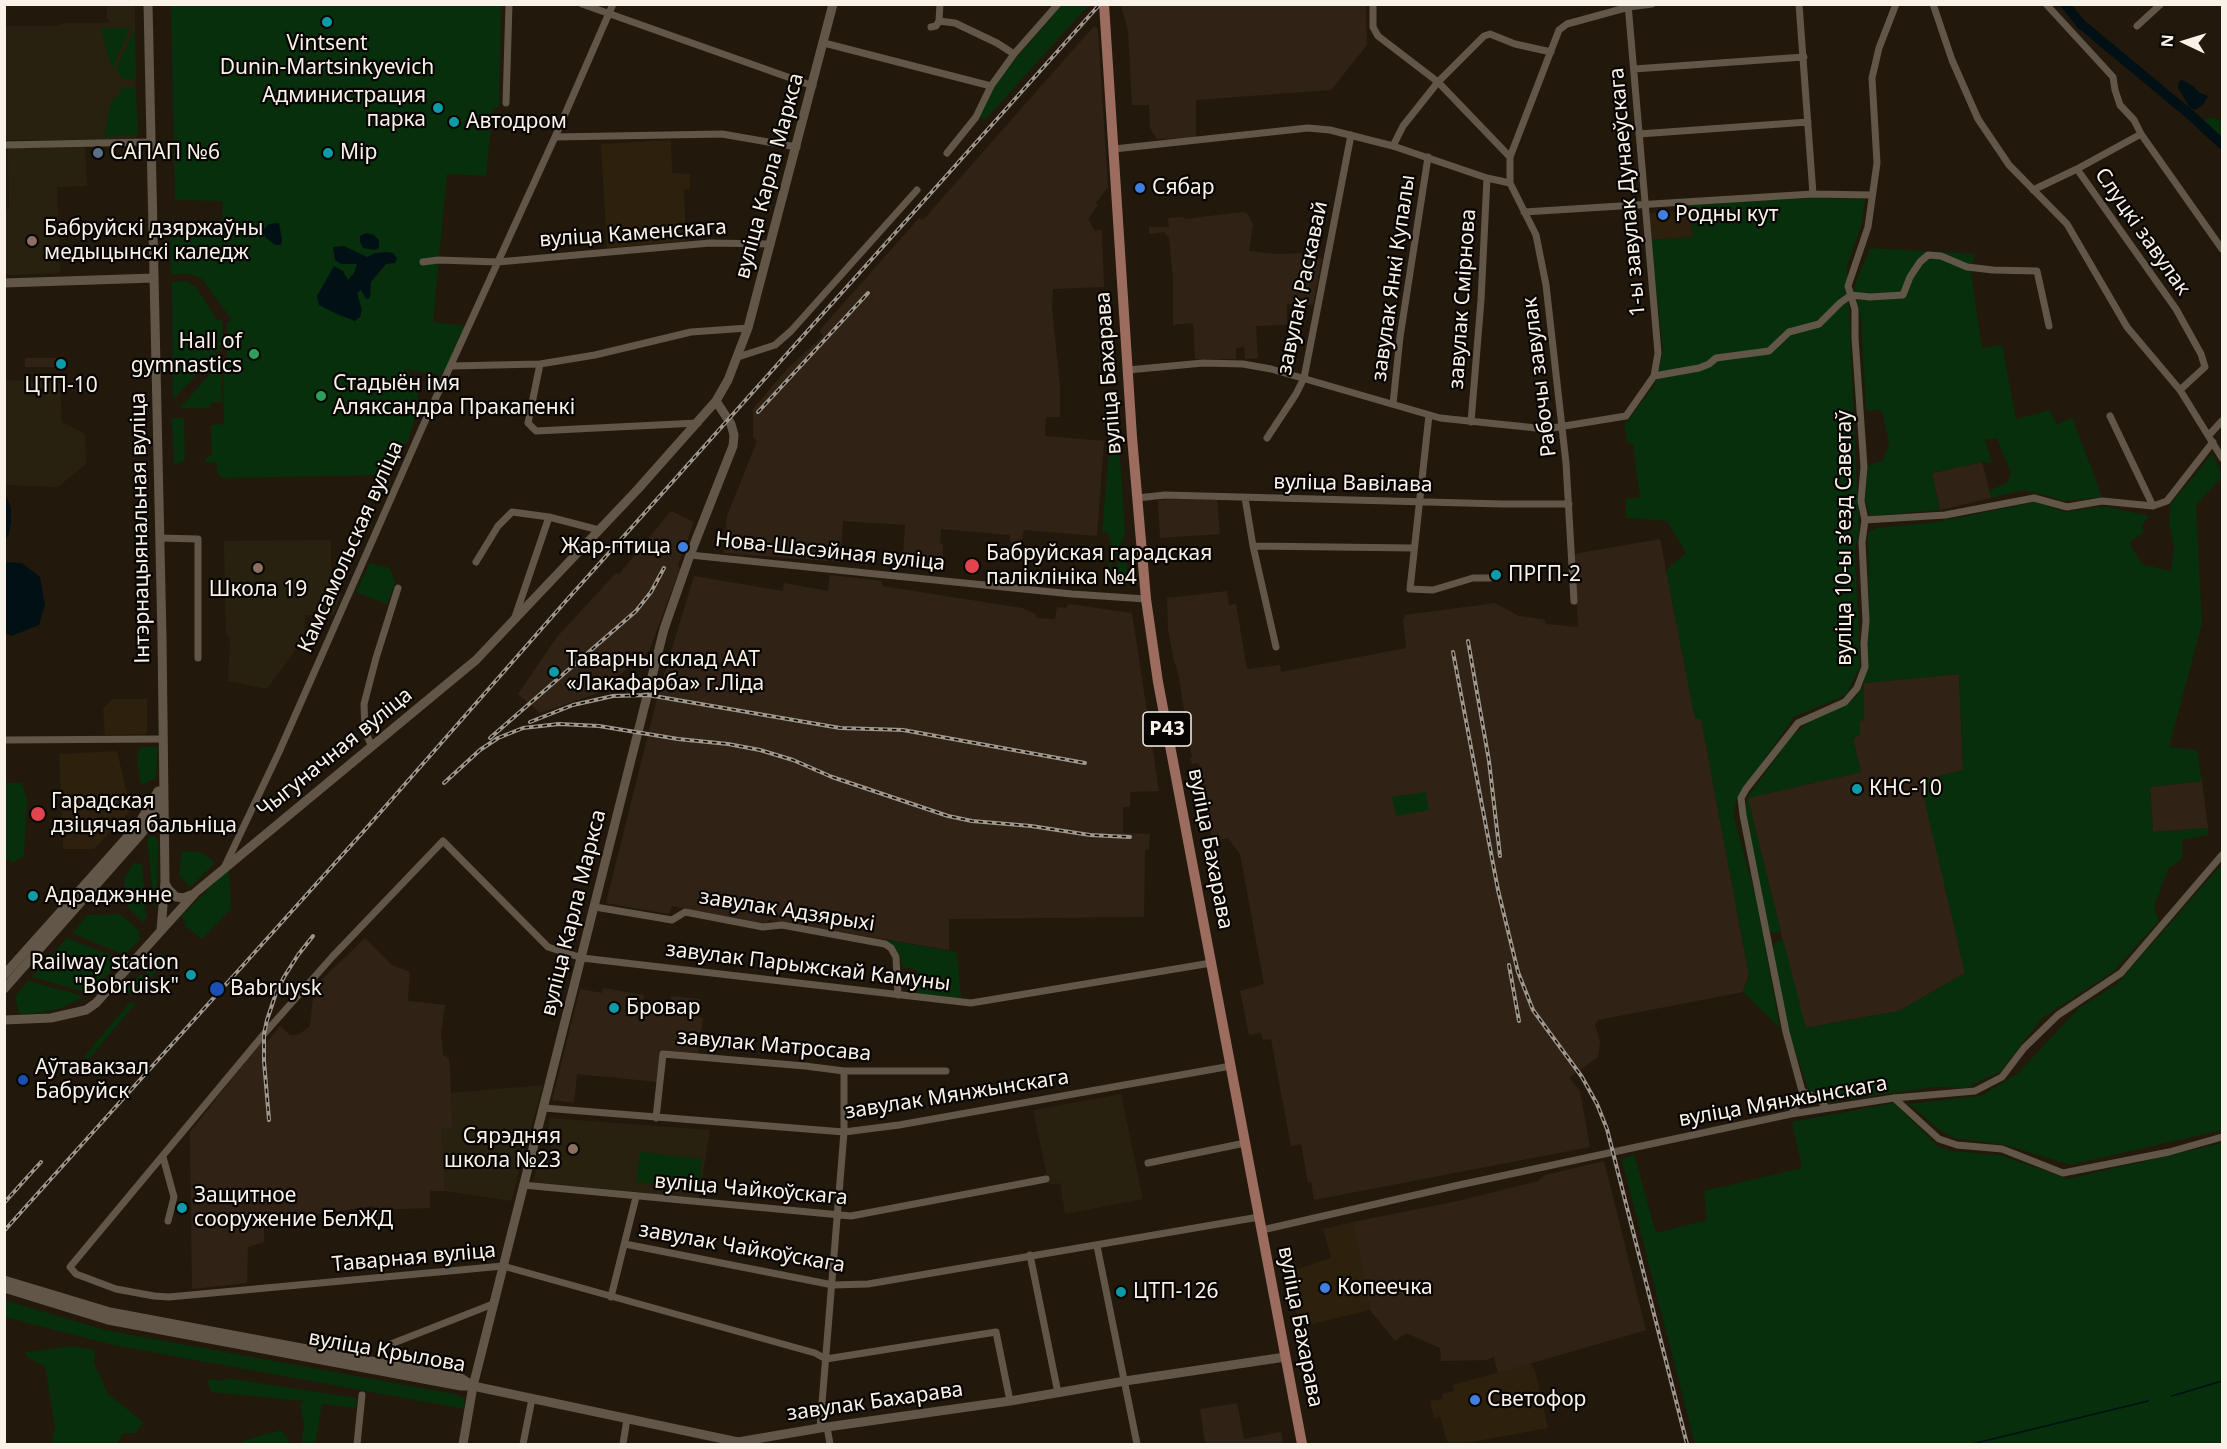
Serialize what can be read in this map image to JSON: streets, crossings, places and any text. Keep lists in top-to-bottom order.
{
  "streets": {
    "main road": [
      "вуліца Карла Маркса",
      "вуліца Бахарава",
      "Інтэрнацыянальная вуліца",
      "Р43",
      "Чыгуначная вуліца",
      "вуліца Крылова",
      "завулак Бахарава"
    ],
    "street": [
      "1-ы завулак Дунаеўскага",
      "Слуцкі завулак",
      "вуліца Каменскага",
      "завулак Янкі Купалы",
      "завулак Раскавай",
      "завулак Смірнова",
      "Рабочы завулак",
      "вуліца Вавілава",
      "вуліца 10-ы зʼезд Саветаў",
      "Камсамольская вуліца",
      "Нова-Шасэйная вуліца",
      "завулак Адзярыхі",
      "завулак Парыжскай Камуны",
      "завулак Матросава",
      "завулак Мянжынскага",
      "вуліца Мянжынскага",
      "вуліца Чайкоўскага",
      "завулак Чайкоўскага",
      "Таварная вуліца"
    ]
  },
  "crossings": [
    ["вуліца Карла Маркса", "вуліца Каменскага"],
    ["вуліца Карла Маркса", "Нова-Шасэйная вуліца"],
    ["вуліца Карла Маркса", "Чыгуначная вуліца"],
    ["вуліца Карла Маркса", "завулак Адзярыхі"],
    ["вуліца Карла Маркса", "завулак Парыжскай Камуны"],
    ["вуліца Карла Маркса", "завулак Мянжынскага"],
    ["вуліца Карла Маркса", "вуліца Чайкоўскага"],
    ["вуліца Карла Маркса", "Таварная вуліца"],
    ["вуліца Карла Маркса", "вуліца Крылова"],
    ["вуліца Карла Маркса", "завулак Бахарава"],
    ["1-ы завулак Дунаеўскага", "Рабочы завулак"],
    ["вуліца Каменскага", "Камсамольская вуліца"],
    ["вуліца Бахарава", "вуліца Вавілава"],
    ["вуліца Бахарава", "Нова-Шасэйная вуліца"],
    ["вуліца Бахарава", "завулак Парыжскай Камуны"],
    ["вуліца Бахарава", "завулак Мянжынскага"],
    ["вуліца Бахарава", "вуліца Мянжынскага"],
    ["вуліца Бахарава", "завулак Чайкоўскага"],
    ["вуліца Бахарава", "завулак Бахарава"],
    ["Рабочы завулак", "вуліца Вавілава"],
    ["Камсамольская вуліца", "Чыгуначная вуліца"],
    ["завулак Адзярыхі", "завулак Парыжскай Камуны"],
    ["завулак Парыжскай Камуны", "Таварная вуліца"],
    ["завулак Матросава", "завулак Мянжынскага"],
    ["Таварная вуліца", "завулак Бахарава"],
    ["вуліца Крылова", "завулак Бахарава"]
  ],
  "places": [
    "Vintsent Dunin-Martsinkyevich",
    "Администрация парка",
    "Автодром",
    "САПАП №6",
    "Мір",
    "Сябар",
    "Родны кут",
    "Бабруйскі дзяржаўны медыцынскі каледж",
    "Hall of gymnastics",
    "ЦТП-10",
    "Стадыён імя Аляксандра Пракапенкі",
    "Жар-птица",
    "Бабруйская гарадская паліклініка №4",
    "Школа 19",
    "ПРГП-2",
    "Таварны склад ААТ «Лакафарба» г.Ліда",
    "КНС-10",
    "Гарадская дзіцячая бальніца",
    "Адраджэнне",
    "Railway station \"Bobruisk\"",
    "Babruysk",
    "Бровар",
    "Аўтавакзал Бабруйск",
    "Сярэдняя школа №23",
    "Защитное сооружение БелЖД",
    "Копеечка",
    "ЦТП-126",
    "Светофор"
  ],
  "north": "left"
}
